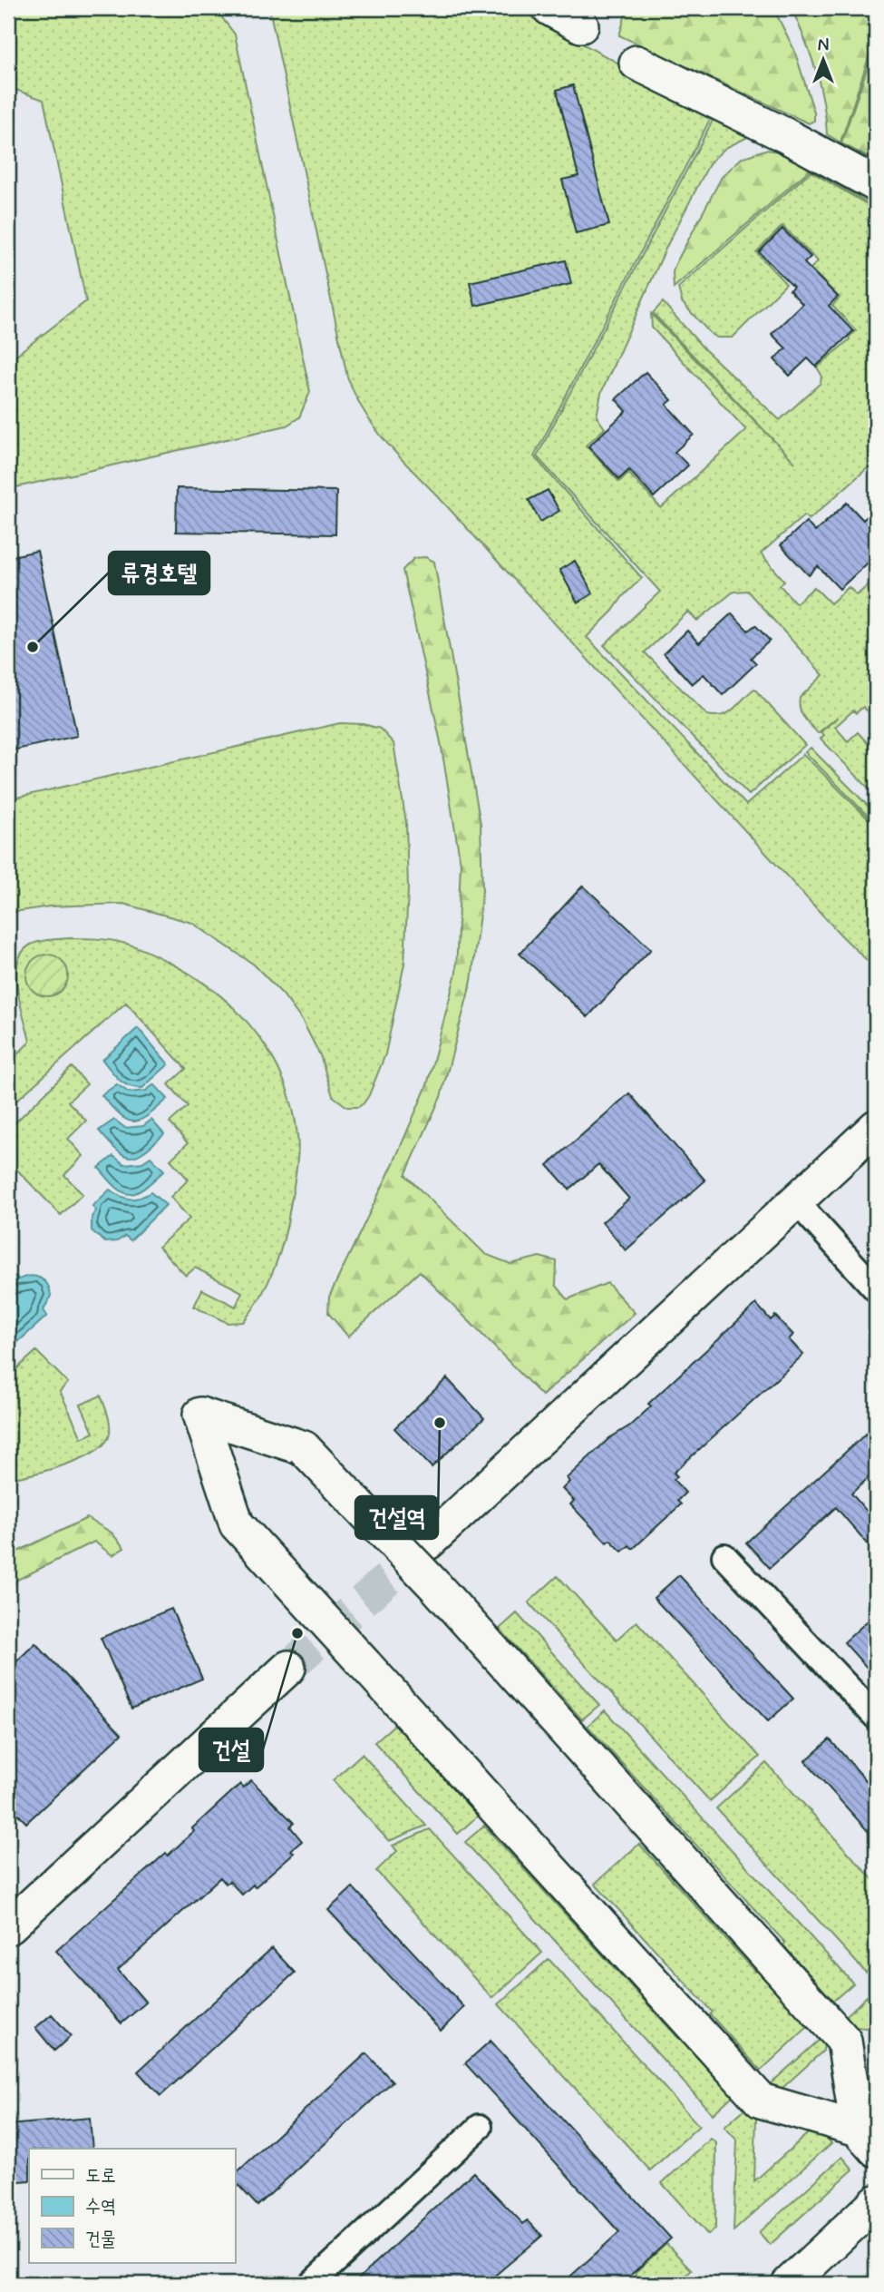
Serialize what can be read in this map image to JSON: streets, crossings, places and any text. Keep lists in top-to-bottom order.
{
  "places": ["류경호텔", "건설역", "건설"],
  "legend": ["도로", "수역", "건물"],
  "north": "top"
}
